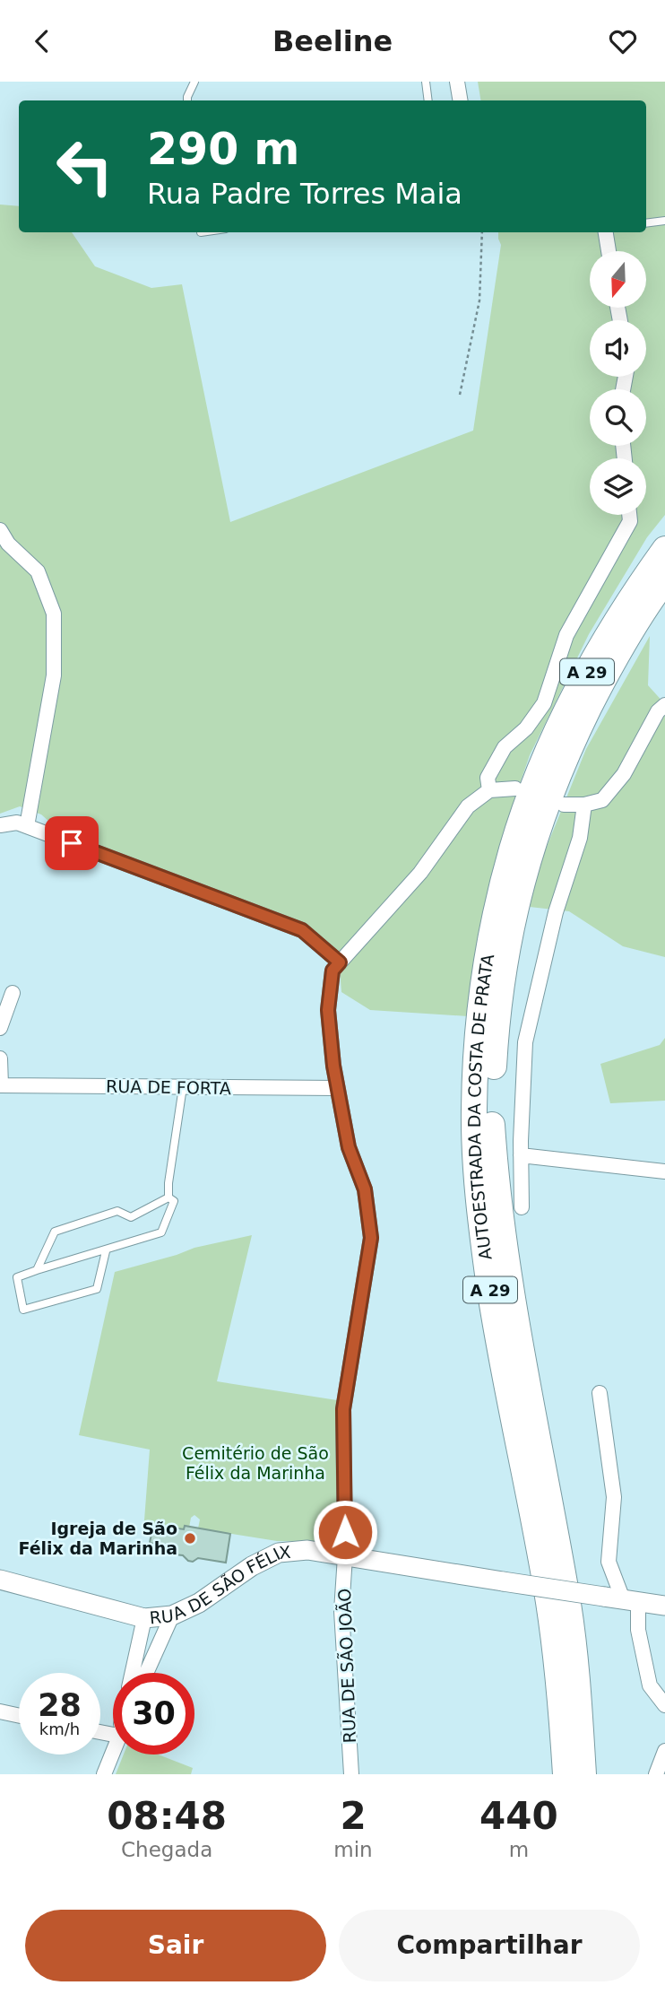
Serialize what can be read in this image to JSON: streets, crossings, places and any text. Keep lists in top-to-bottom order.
{
  "streets": {
    "highway": ["A 29", "AUTOESTRADA DA COSTA DE PRATA"],
    "main road": ["RUA DE SÃO FÉLIX"],
    "street": ["RUA DE FORTA", "RUA DE SÃO JOÃO"]
  },
  "crossings": [
    ["RUA DE FORTA", "RUA DE SÃO JOÃO"],
    ["RUA DE SÃO FÉLIX", "RUA DE SÃO JOÃO"]
  ],
  "parks": ["Cemitério de São Félix da Marinha"],
  "places": ["Igreja de São Félix da Marinha"],
  "north": "bottom",
  "page": {
    "header": "Beeline",
    "turn": ["290 m", "Rua Padre Torres Maia"],
    "speed": "28 km/h",
    "limit": "30",
    "eta": [
      "08:48",
      "Chegada",
      "2",
      "min",
      "440",
      "m"
    ],
    "buttons": ["Sair", "Compartilhar"]
  }
}
